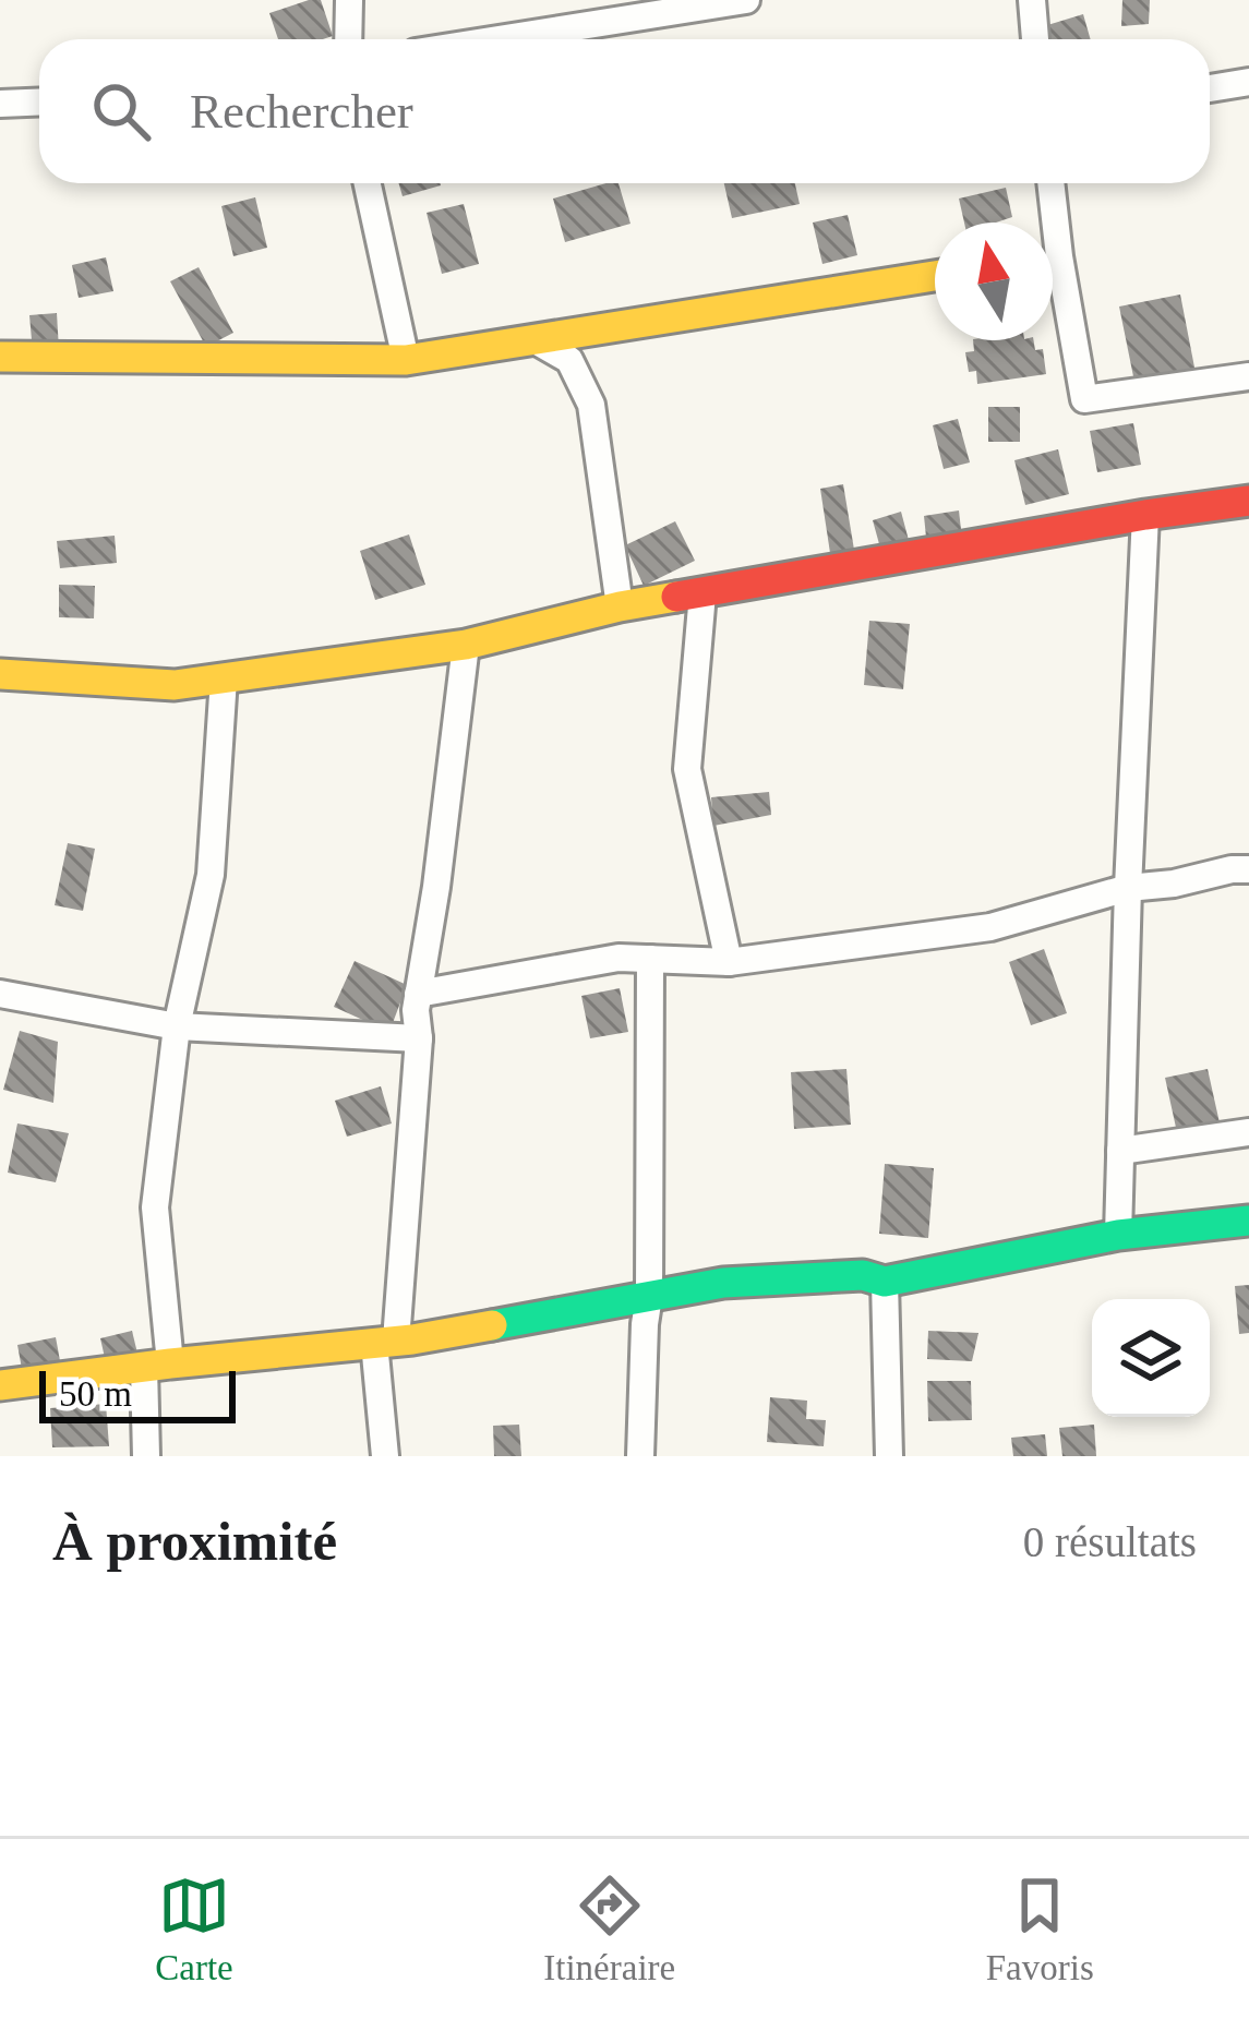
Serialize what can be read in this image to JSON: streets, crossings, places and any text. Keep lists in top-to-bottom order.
{
  "scale_bar": "50 m",
  "north": "top",
  "page": {
    "search": "Rechercher",
    "scale": "50 m",
    "heading": ["À proximité", "0 résultats"],
    "nav": ["Carte", "Itinéraire", "Favoris"]
  }
}
